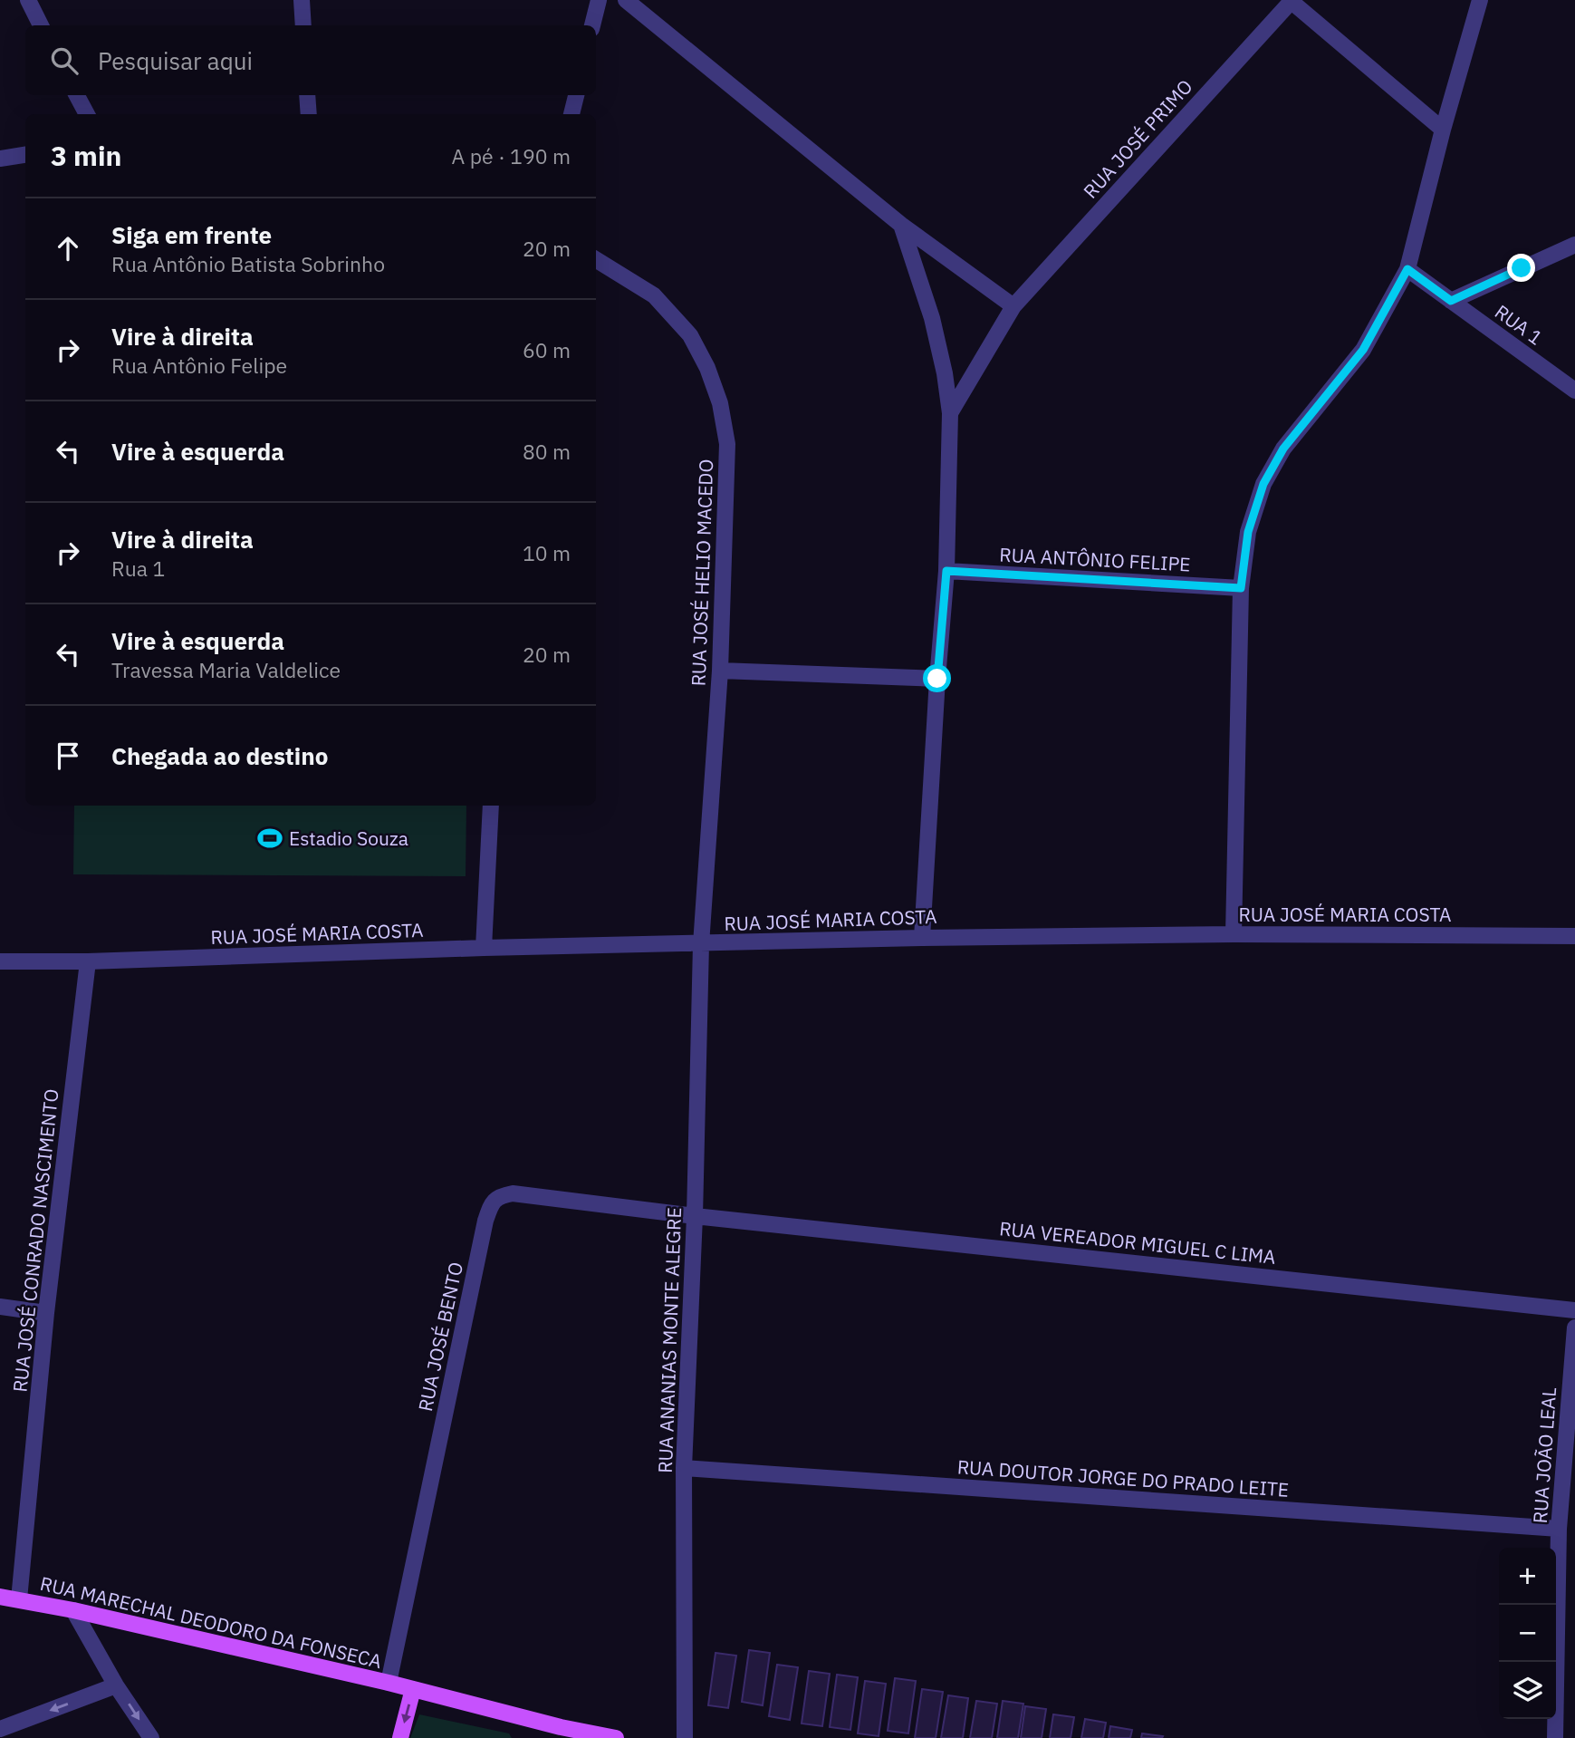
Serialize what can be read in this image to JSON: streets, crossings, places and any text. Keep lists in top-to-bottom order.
{
  "streets": {
    "main road": ["RUA MARECHAL DEODORO DA FONSECA"],
    "street": [
      "RUA JOSÉ PRIMO",
      "RUA 1",
      "RUA ANTÔNIO FELIPE",
      "RUA JOSÉ HELIO MACEDO",
      "RUA JOSÉ MARIA COSTA",
      "RUA JOSÉ CONRADO NASCIMENTO",
      "RUA VEREADOR MIGUEL C LIMA",
      "RUA JOSÉ BENTO",
      "RUA ANANIAS MONTE ALEGRE",
      "RUA JOÃO LEAL",
      "RUA DOUTOR JORGE DO PRADO LEITE"
    ]
  },
  "crossings": [
    ["RUA JOSÉ HELIO MACEDO", "RUA JOSÉ MARIA COSTA"],
    ["RUA JOSÉ HELIO MACEDO", "RUA ANANIAS MONTE ALEGRE"],
    ["RUA JOSÉ MARIA COSTA", "RUA JOSÉ CONRADO NASCIMENTO"],
    ["RUA JOSÉ MARIA COSTA", "RUA ANANIAS MONTE ALEGRE"],
    ["RUA JOSÉ CONRADO NASCIMENTO", "RUA MARECHAL DEODORO DA FONSECA"],
    ["RUA VEREADOR MIGUEL C LIMA", "RUA JOSÉ BENTO"],
    ["RUA VEREADOR MIGUEL C LIMA", "RUA ANANIAS MONTE ALEGRE"],
    ["RUA JOSÉ BENTO", "RUA ANANIAS MONTE ALEGRE"],
    ["RUA JOSÉ BENTO", "RUA MARECHAL DEODORO DA FONSECA"],
    ["RUA ANANIAS MONTE ALEGRE", "RUA DOUTOR JORGE DO PRADO LEITE"],
    ["RUA JOÃO LEAL", "RUA DOUTOR JORGE DO PRADO LEITE"]
  ],
  "places": {
    "sports": ["Estadio Souza"]
  },
  "page": {
    "search": "Pesquisar aqui",
    "heading": ["3 min", "A pé · 190 m"],
    "list": [
      ["Siga em frente", "Rua Antônio Batista Sobrinho", "20 m"],
      ["Vire à direita", "Rua Antônio Felipe", "60 m"],
      ["Vire à esquerda", "80 m"],
      ["Vire à direita", "Rua 1", "10 m"],
      ["Vire à esquerda", "Travessa Maria Valdelice", "20 m"],
      "Chegada ao destino"
    ],
    "map_buttons": ["+", "−"]
  }
}
